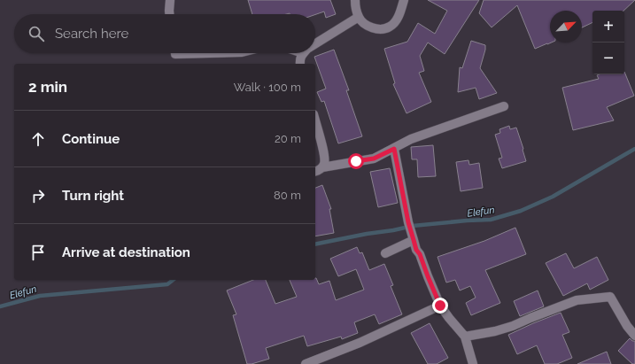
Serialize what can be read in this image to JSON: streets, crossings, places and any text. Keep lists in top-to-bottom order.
{
  "water": ["Elefun"],
  "north": "top right",
  "page": {
    "map_buttons": ["+", "−"],
    "search": "Search here",
    "heading": ["2 min", "Walk · 100 m"],
    "list": [
      ["Continue", "20 m"],
      ["Turn right", "80 m"],
      "Arrive at destination"
    ]
  }
}
